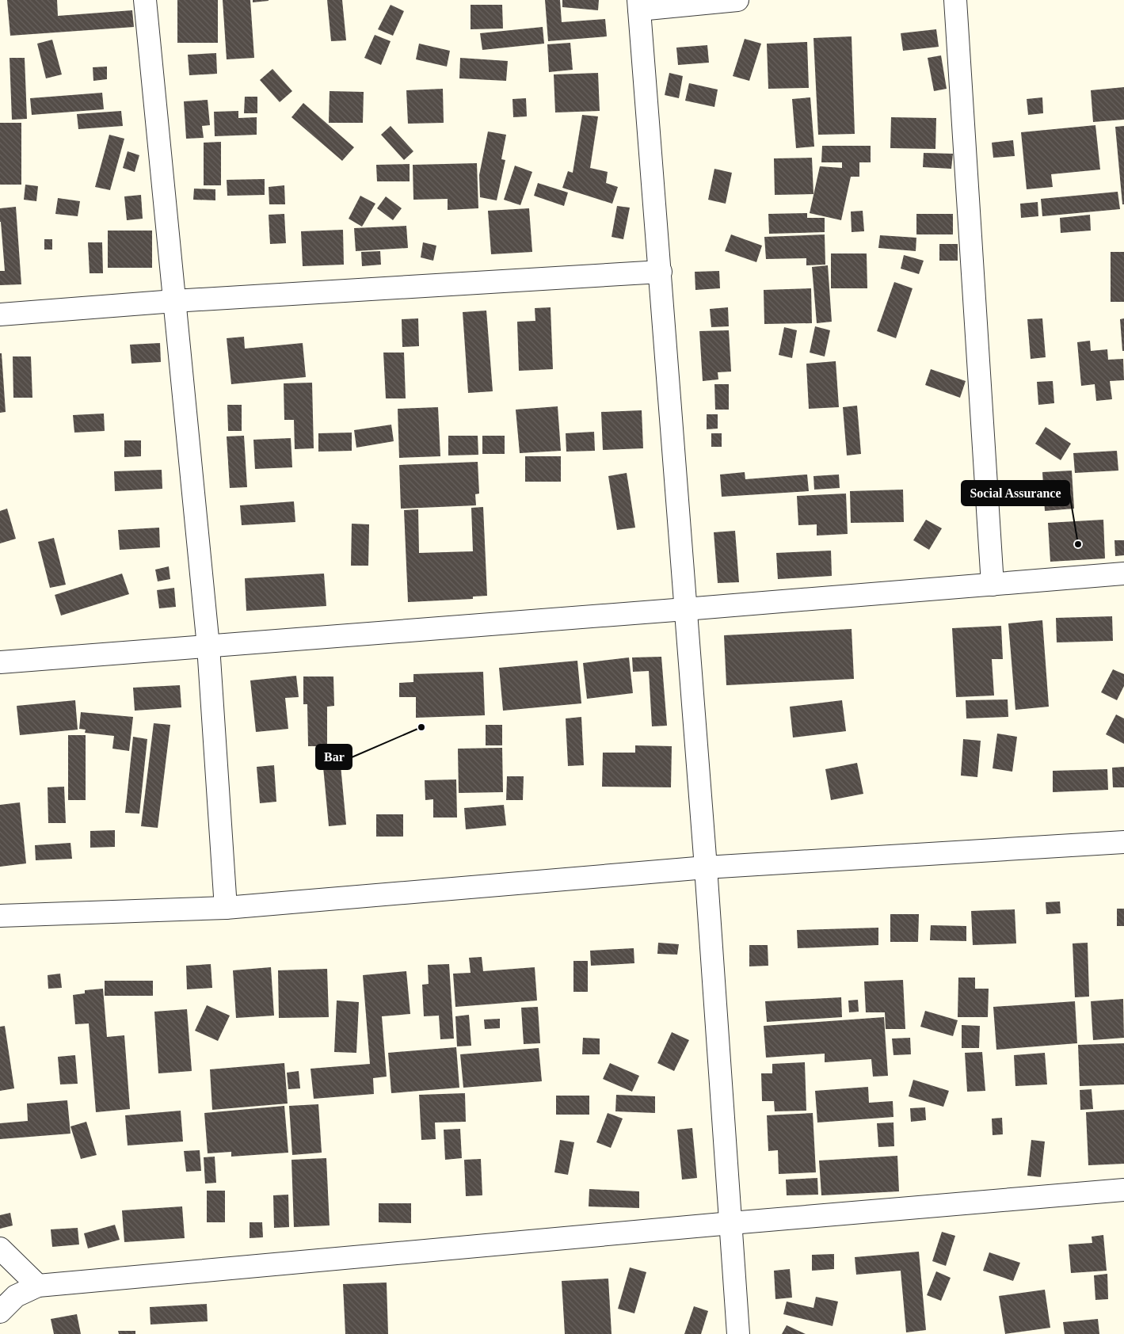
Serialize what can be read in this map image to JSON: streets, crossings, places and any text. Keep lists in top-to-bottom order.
{
  "places": ["Social Assurance", "Bar"]
}
